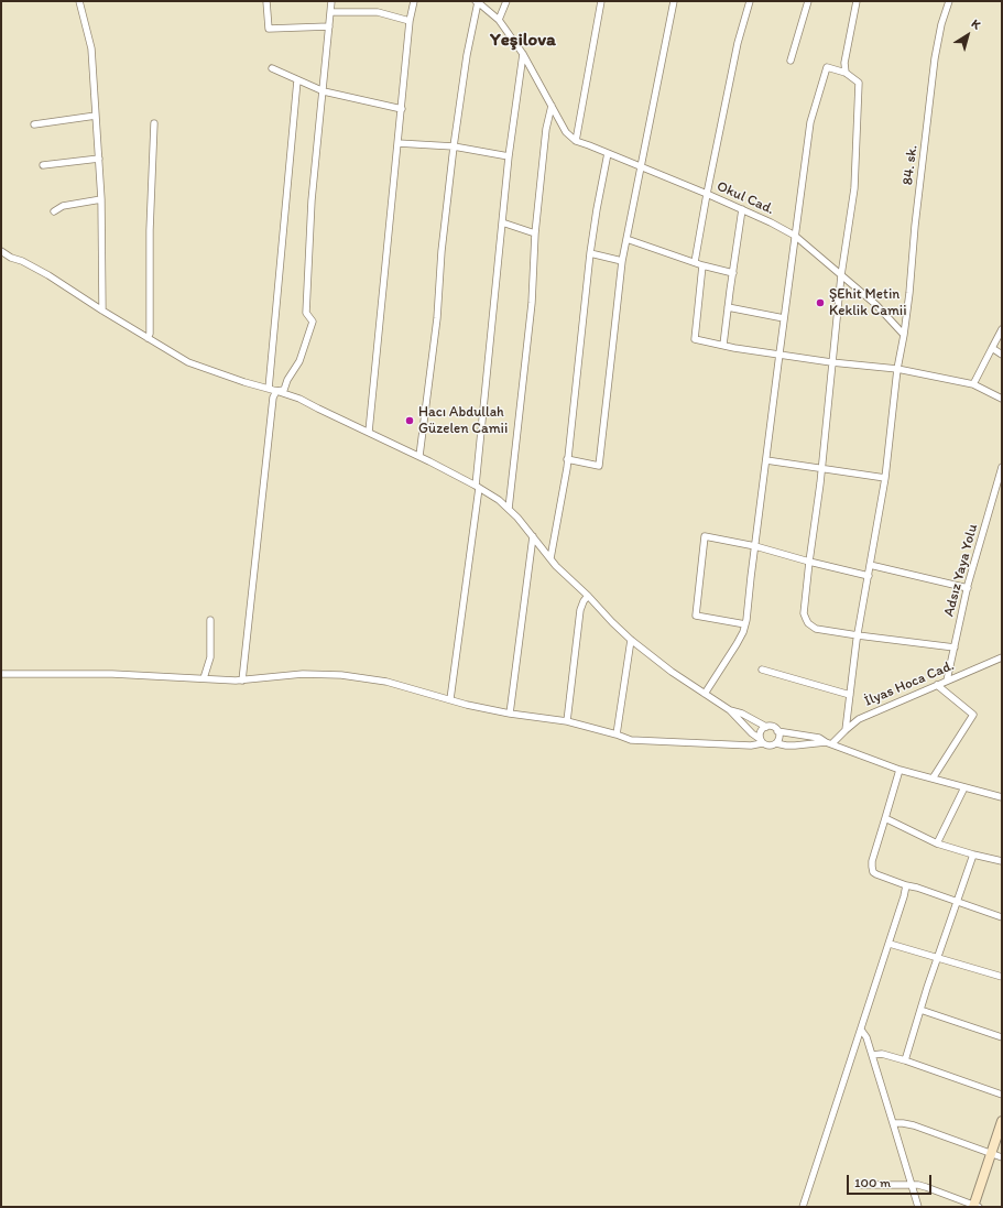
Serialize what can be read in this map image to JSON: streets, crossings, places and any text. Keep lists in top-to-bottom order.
{
  "streets": {
    "street": [
      "84. sk.",
      "Okul Cad.",
      "Adsız Yaya Yolu",
      "İlyas Hoca Cad."
    ]
  },
  "crossings": [
    ["84. sk.", "Okul Cad."],
    ["Adsız Yaya Yolu", "İlyas Hoca Cad."]
  ],
  "districts": ["Yeşilova"],
  "places": ["ŞEhit Metin Keklik Camii", "Hacı Abdullah Güzelen Camii"],
  "scale_bar": "100 m",
  "north": "top right"
}
